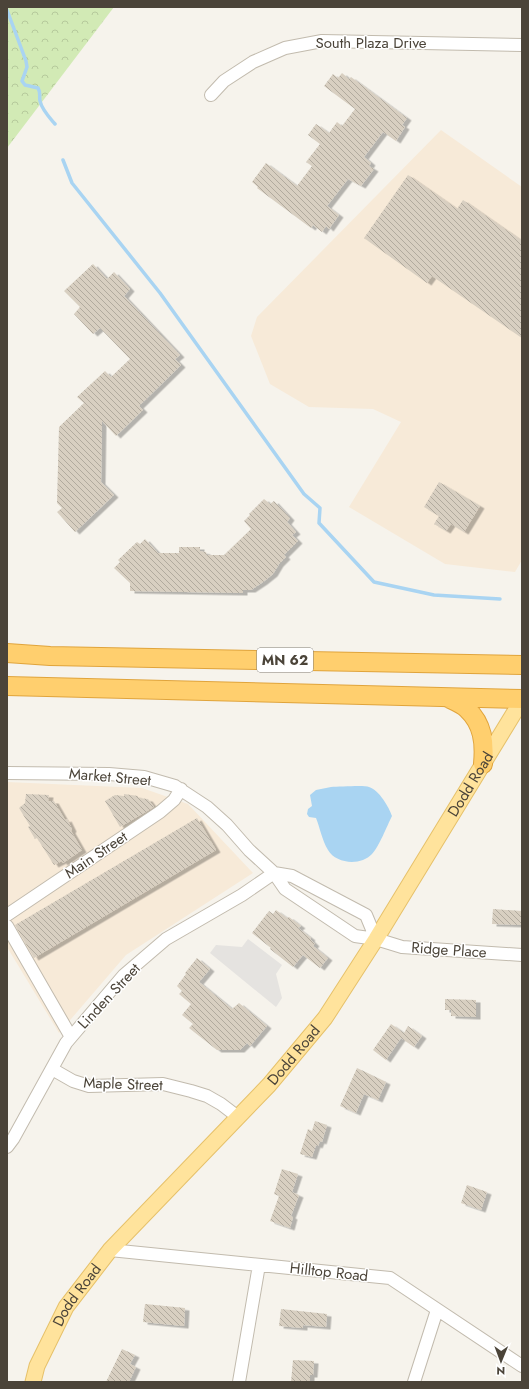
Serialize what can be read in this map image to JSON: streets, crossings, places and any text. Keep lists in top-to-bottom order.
{
  "streets": {
    "highway": ["MN 62"],
    "main road": ["Dodd Road"],
    "street": [
      "South Plaza Drive",
      "Market Street",
      "Main Street",
      "Ridge Place",
      "Linden Street",
      "Maple Street",
      "Hilltop Road"
    ]
  },
  "crossings": [
    ["MN 62", "Dodd Road"],
    ["Market Street", "Dodd Road"],
    ["Market Street", "Main Street"],
    ["Market Street", "Ridge Place"],
    ["Market Street", "Linden Street"],
    ["Dodd Road", "Ridge Place"],
    ["Dodd Road", "Maple Street"],
    ["Dodd Road", "Hilltop Road"],
    ["Linden Street", "Maple Street"]
  ],
  "north": "bottom"
}
